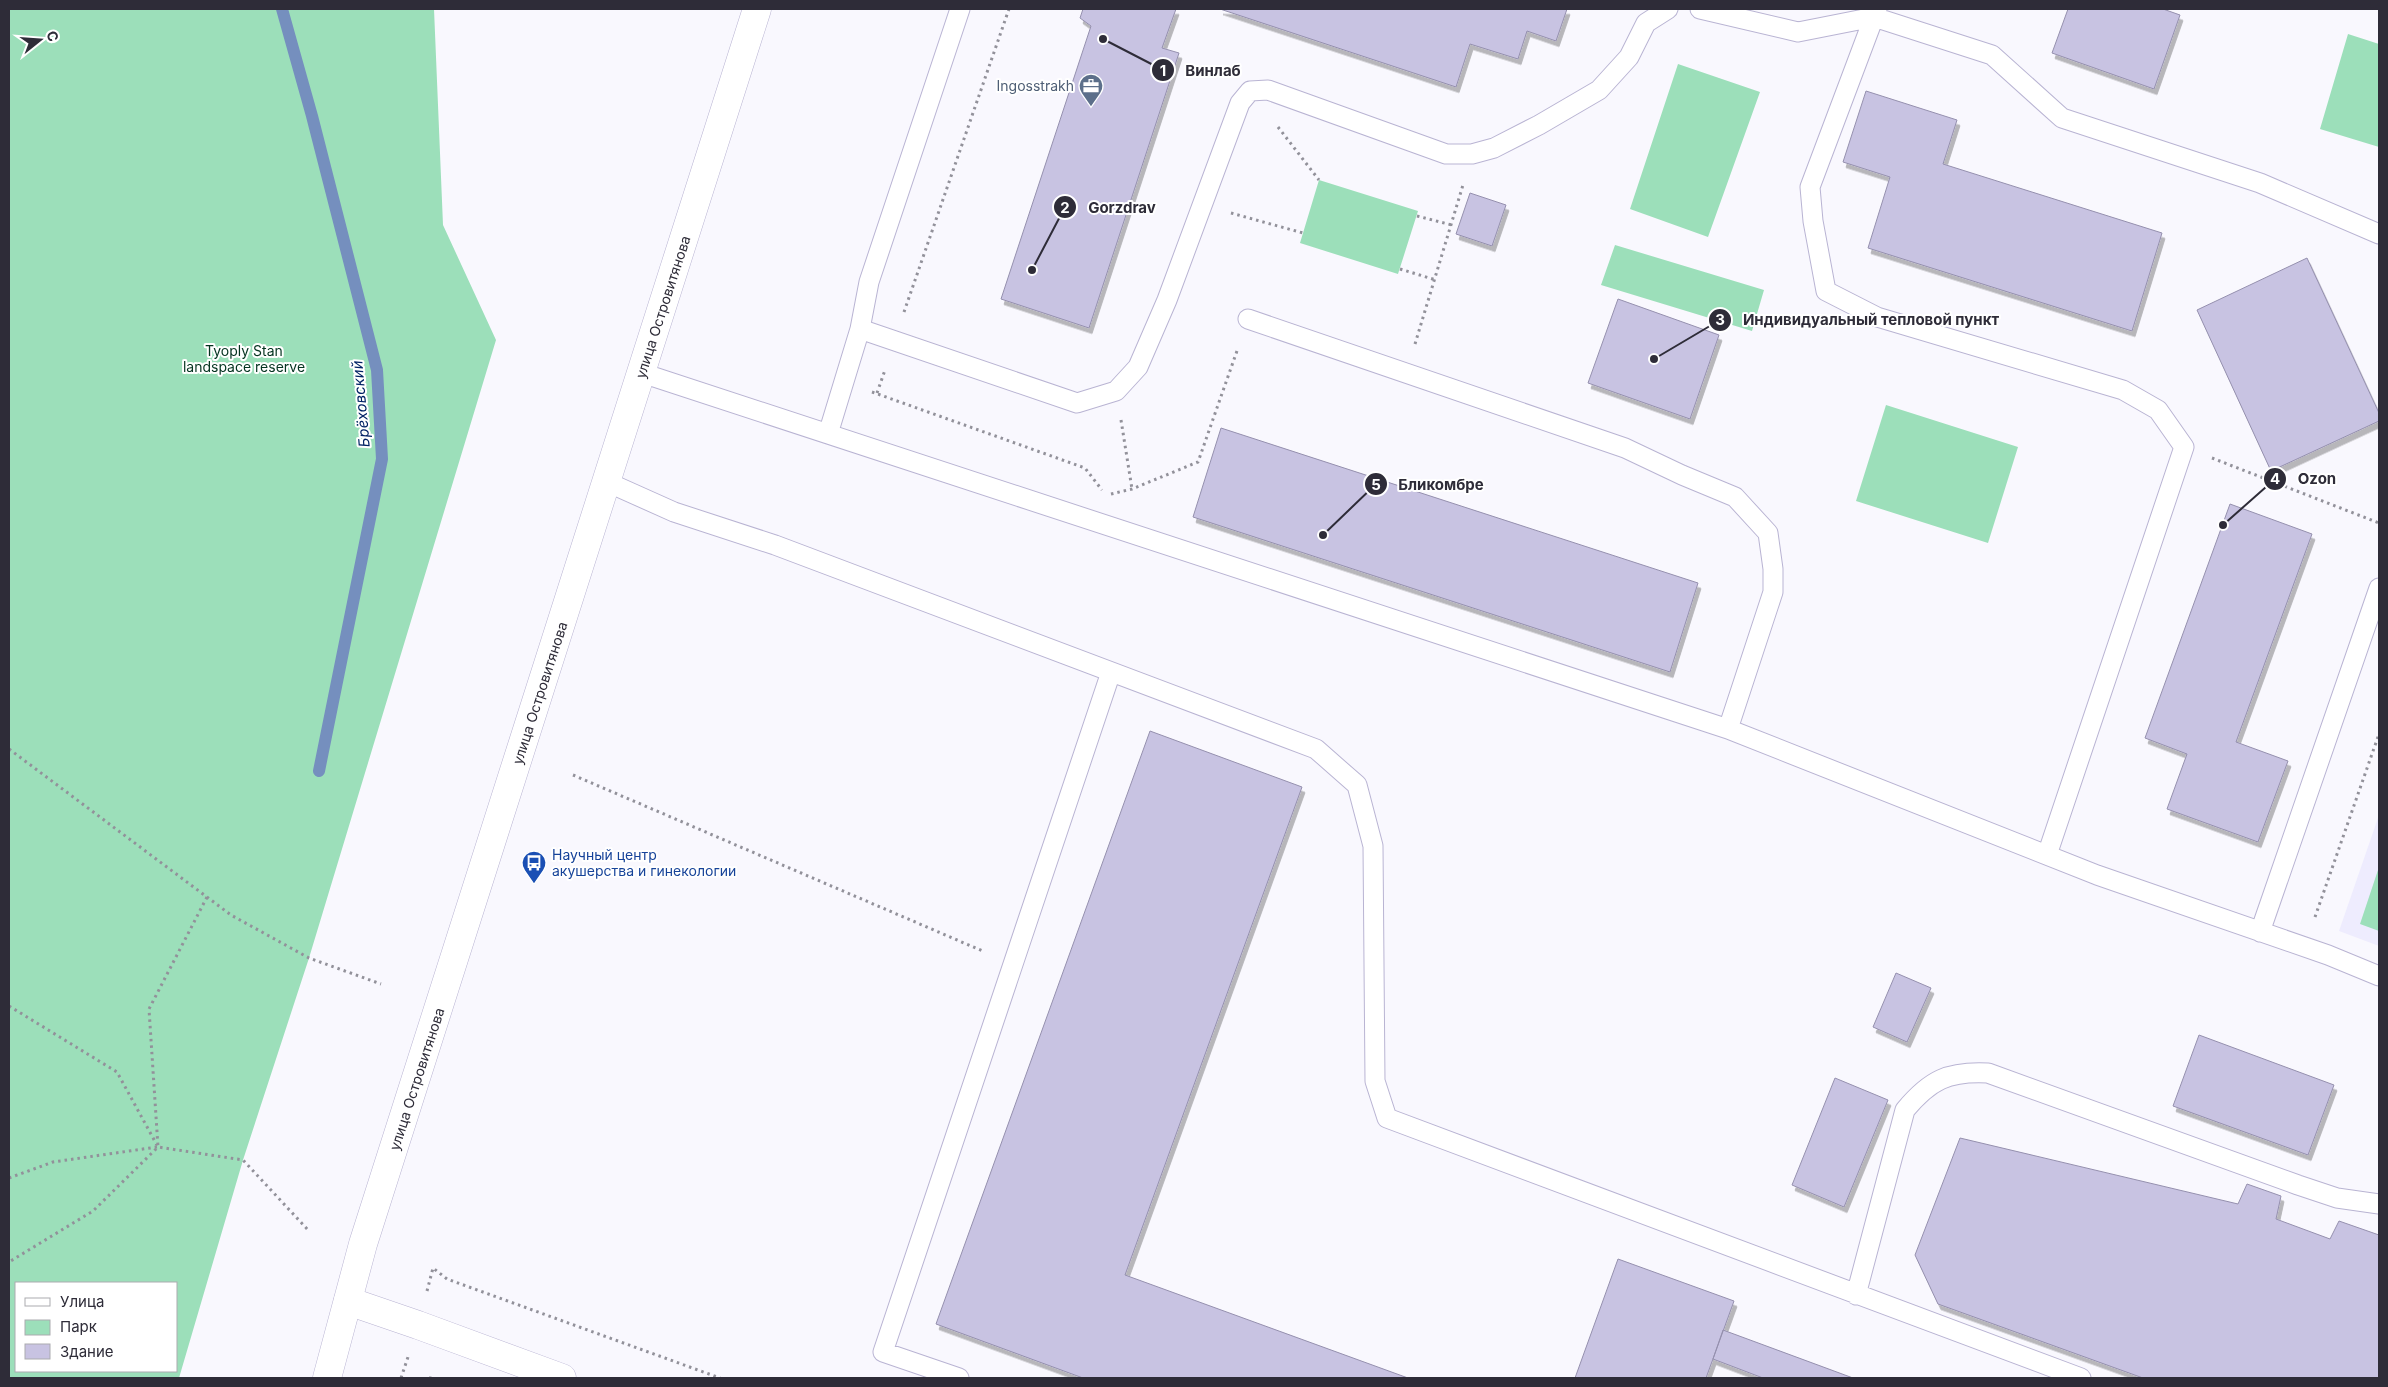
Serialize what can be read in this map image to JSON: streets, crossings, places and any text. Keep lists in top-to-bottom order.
{
  "streets": {
    "main road": ["улица Островитянова"]
  },
  "water": ["Брёховский"],
  "parks": ["Tyoply Stan landspace reserve"],
  "places": {
    "other": [
      "Винлаб",
      "Gorzdrav",
      "Индивидуальный тепловой пункт",
      "Ozon",
      "Бликомбре"
    ],
    "office": ["Ingosstrakh"],
    "bus stop": ["Научный центр акушерства и гинекологии"]
  },
  "legend": ["Улица", "Парк", "Здание"],
  "north": "right"
}
